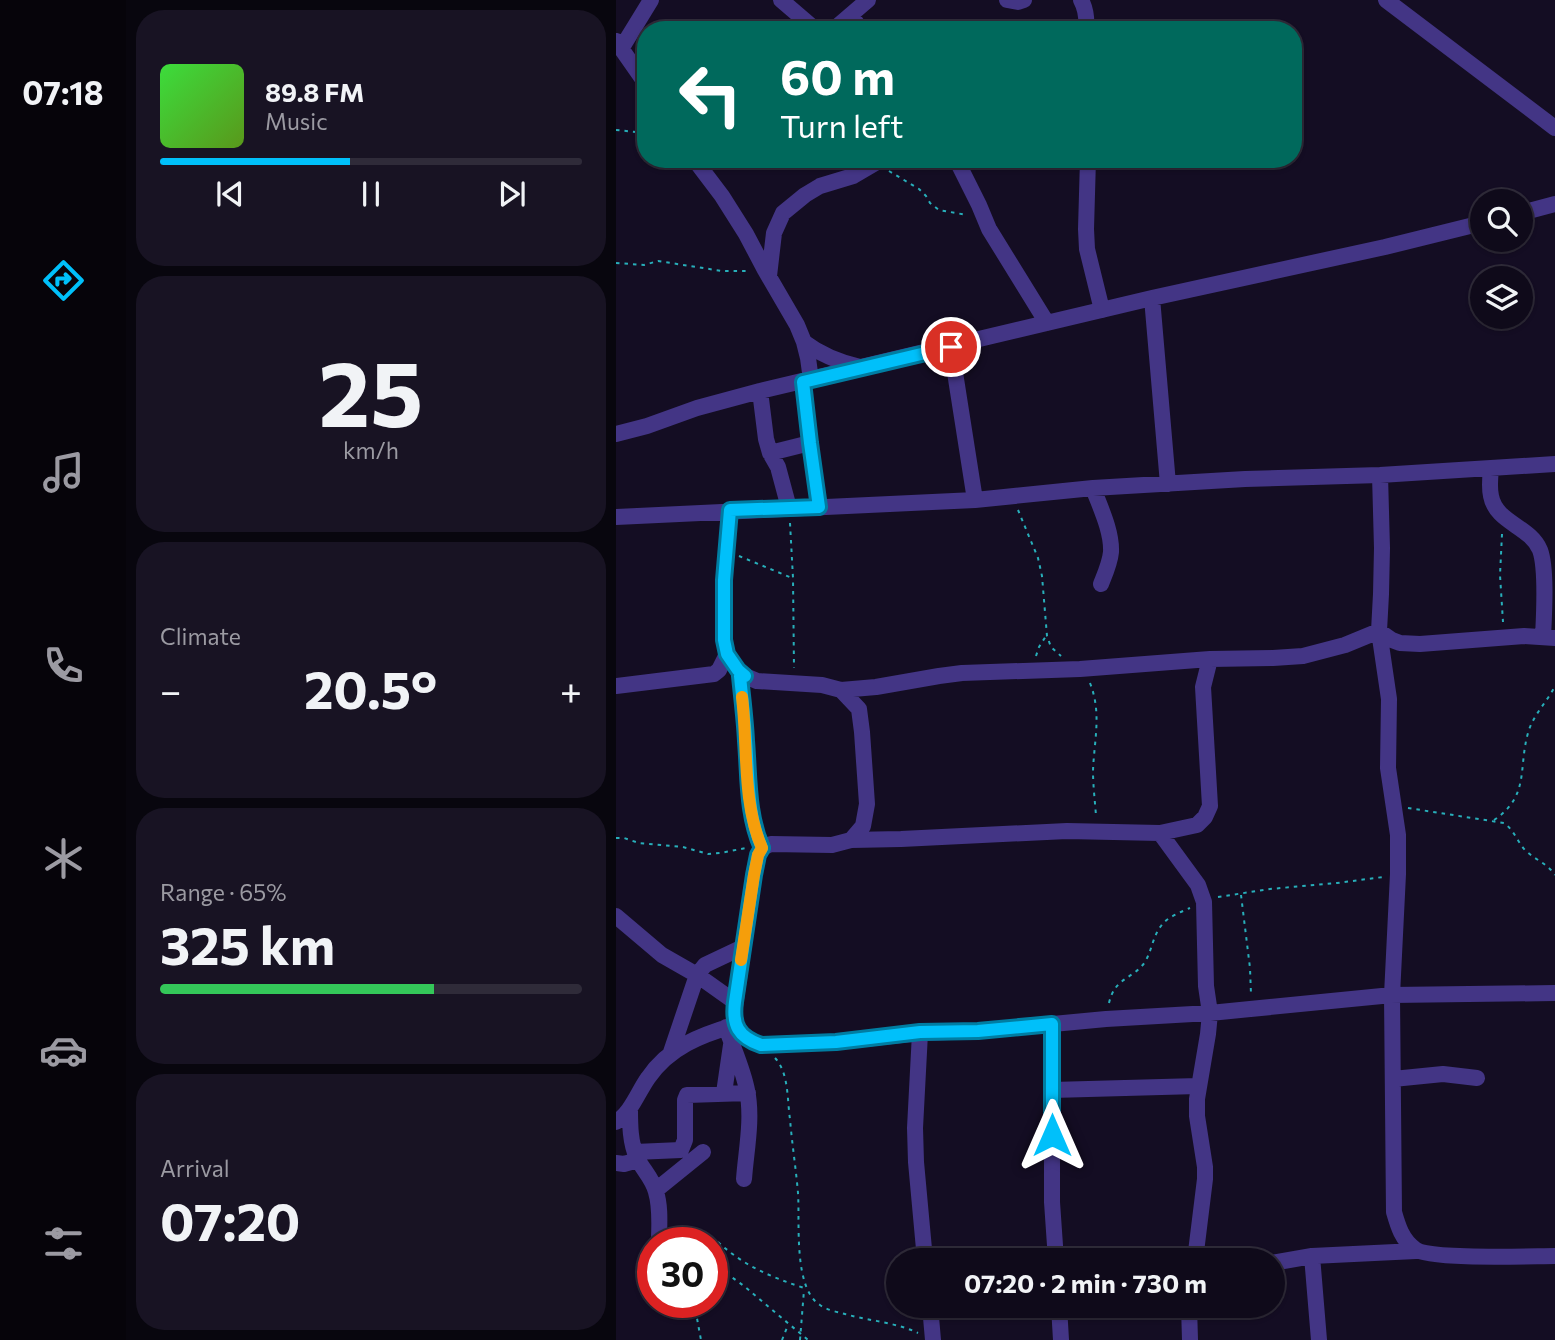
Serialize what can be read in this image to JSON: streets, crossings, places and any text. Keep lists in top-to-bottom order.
{
  "page": {
    "tabs": "07:18",
    "turn": ["60 m", "Turn left"],
    "song": ["89.8 FM", "Music"],
    "tile": [
      ["25", "km/h"],
      "Climate",
      ["Range · 65%", "325 km"],
      ["Arrival", "07:20"]
    ],
    "heat": ["−", "20.5°", "+"],
    "limit": "30",
    "trip": "07:20 · 2 min · 730 m"
  }
}
